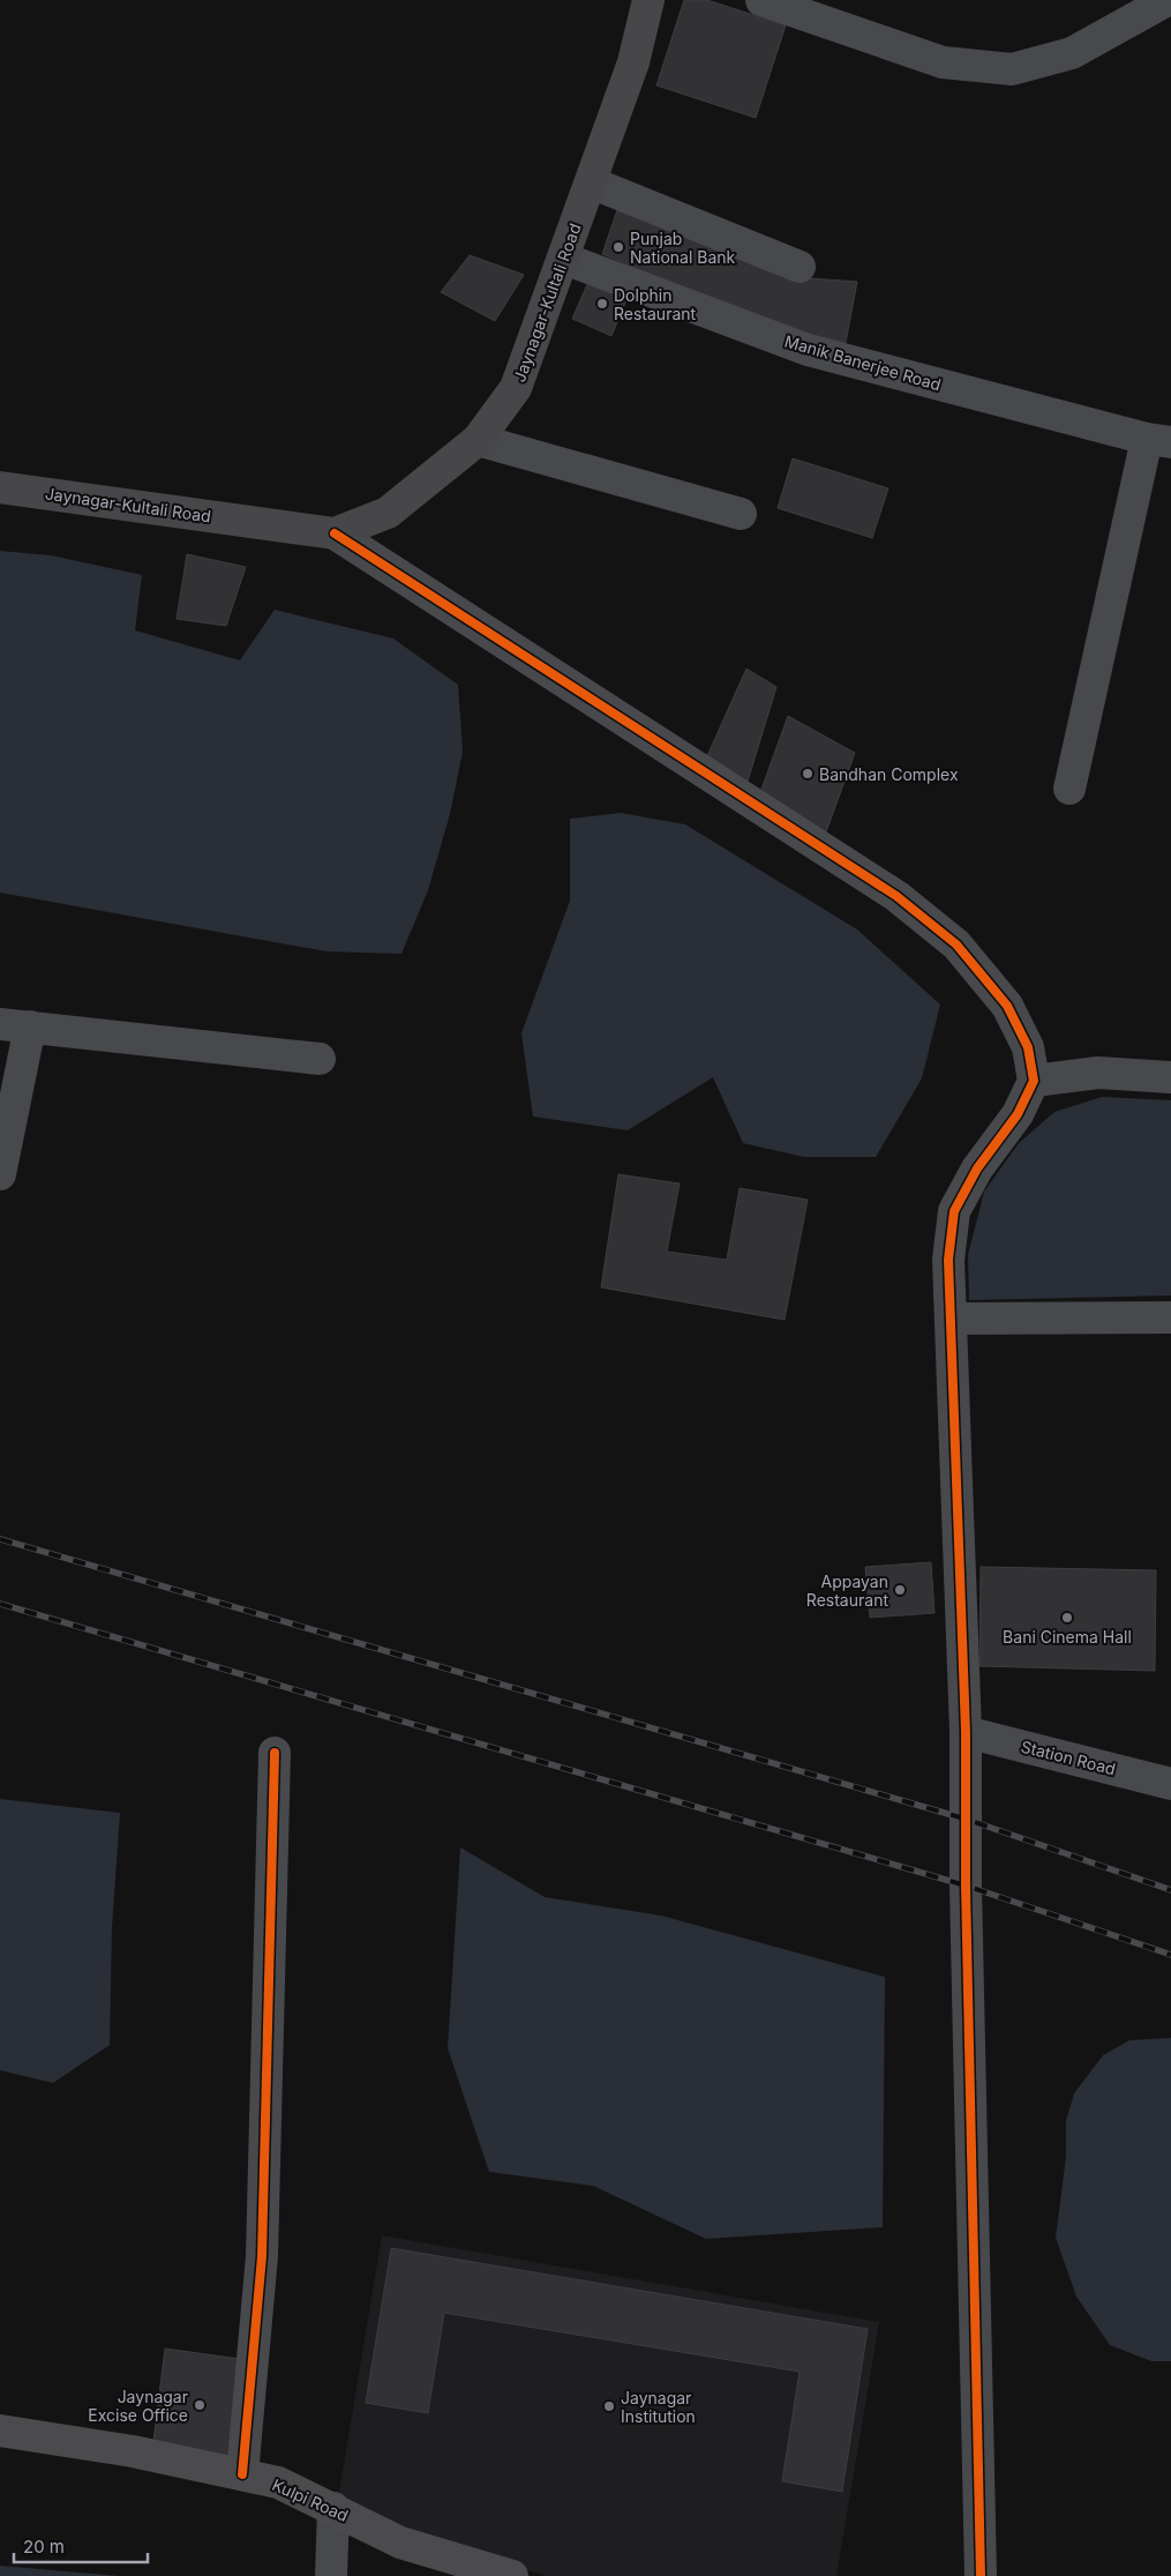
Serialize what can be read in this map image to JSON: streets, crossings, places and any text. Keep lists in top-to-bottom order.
{
  "streets": {
    "main road": ["Jaynagar-Kultali Road", "Kulpi Road"],
    "street": ["Manik Banerjee Road", "Station Road"]
  },
  "crossings": [
    ["Jaynagar-Kultali Road", "Manik Banerjee Road"]
  ],
  "places": [
    "Punjab National Bank",
    "Dolphin Restaurant",
    "Bandhan Complex",
    "Appayan Restaurant",
    "Bani Cinema Hall",
    "Jaynagar Excise Office",
    "Jaynagar Institution"
  ],
  "scale_bar": "20 m"
}
